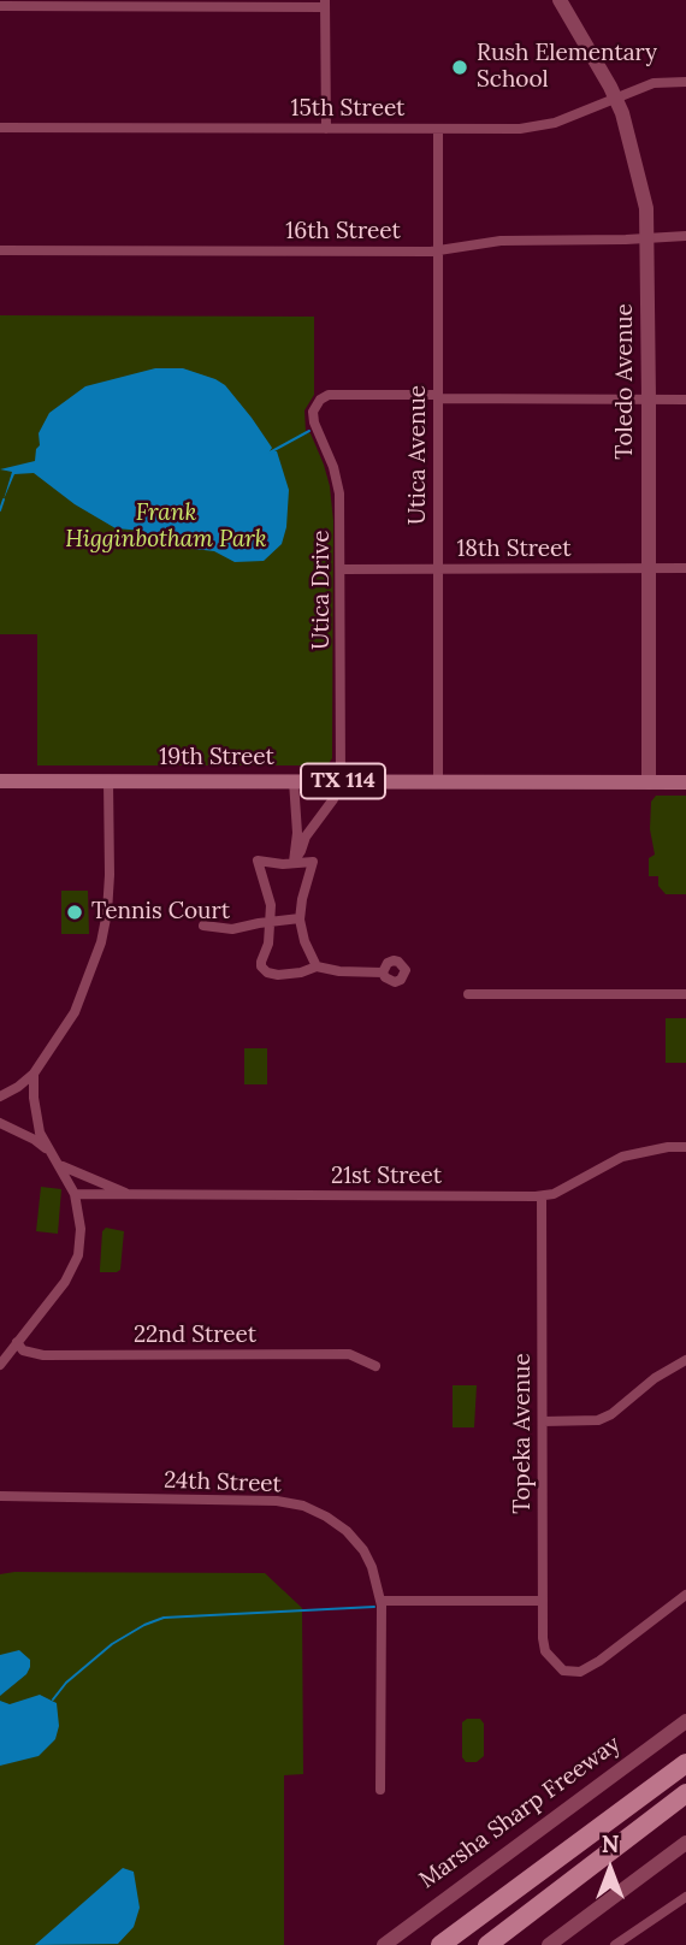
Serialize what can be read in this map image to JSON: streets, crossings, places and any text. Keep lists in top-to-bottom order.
{
  "streets": {
    "main road": ["19th Street", "TX 114"],
    "street": [
      "15th Street",
      "16th Street",
      "Toledo Avenue",
      "Utica Avenue",
      "18th Street",
      "Utica Drive",
      "21st Street",
      "22nd Street",
      "Topeka Avenue",
      "24th Street",
      "Marsha Sharp Freeway"
    ]
  },
  "crossings": [
    ["15th Street", "Toledo Avenue"],
    ["15th Street", "Utica Avenue"],
    ["16th Street", "Toledo Avenue"],
    ["16th Street", "Utica Avenue"],
    ["Toledo Avenue", "18th Street"],
    ["Toledo Avenue", "19th Street"],
    ["Utica Avenue", "18th Street"],
    ["Utica Avenue", "Utica Drive"],
    ["Utica Avenue", "19th Street"],
    ["18th Street", "Utica Drive"],
    ["Utica Drive", "19th Street"],
    ["21st Street", "Topeka Avenue"]
  ],
  "parks": ["Frank Higginbotham Park"],
  "places": ["Rush Elementary School", "Tennis Court"],
  "north": "top"
}
